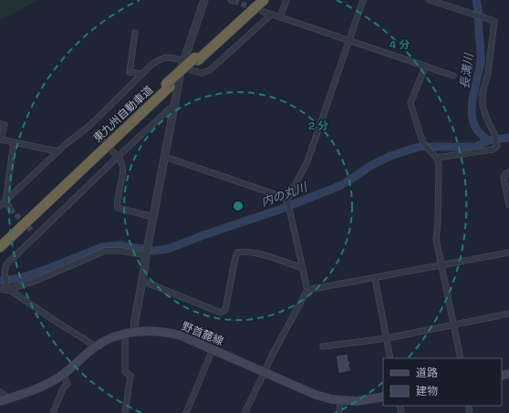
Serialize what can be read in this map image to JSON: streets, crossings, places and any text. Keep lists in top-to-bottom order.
{
  "streets": {
    "highway": ["東九州自動車道"],
    "main road": ["野首麓線"]
  },
  "water": ["長溝川", "内の丸川"],
  "legend": ["道路", "建物"],
  "rings": ["4 分", "2 分"]
}
